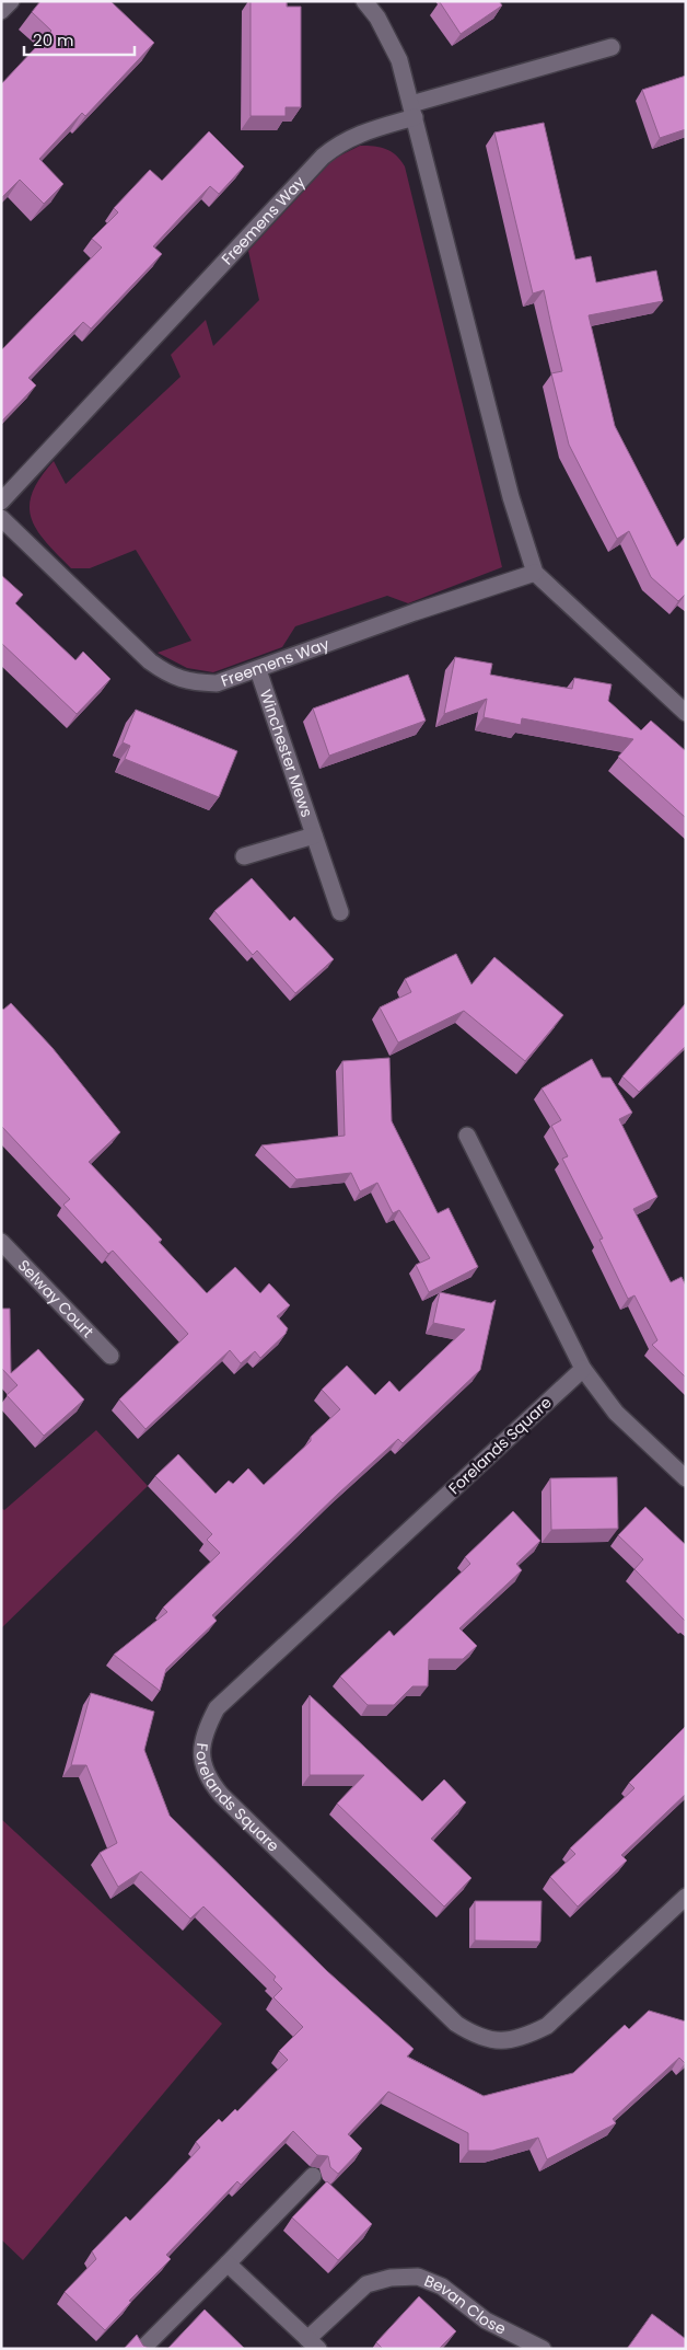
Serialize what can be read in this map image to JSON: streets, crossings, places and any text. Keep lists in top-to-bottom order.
{
  "streets": {
    "street": [
      "Freemens Way",
      "Winchester Mews",
      "Selway Court",
      "Forelands Square",
      "Bevan Close"
    ]
  },
  "crossings": [
    ["Freemens Way", "Winchester Mews"]
  ],
  "scale_bar": "20 m"
}
